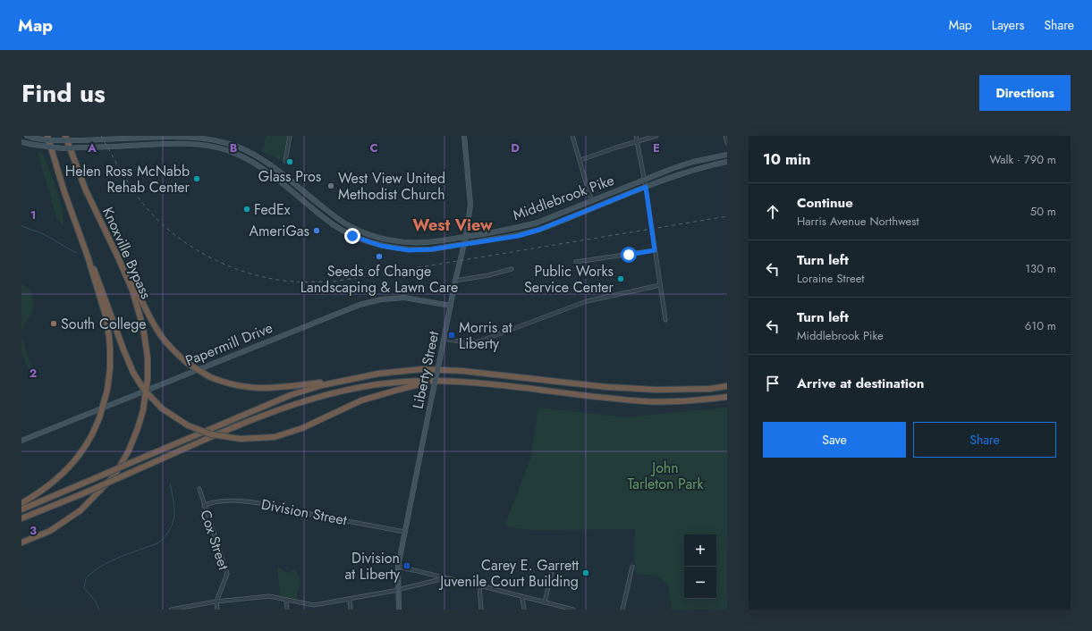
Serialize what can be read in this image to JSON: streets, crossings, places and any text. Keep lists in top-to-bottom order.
{
  "streets": {
    "highway": ["Knoxville Bypass"],
    "main road": ["Middlebrook Pike", "Papermill Drive", "Liberty Street"],
    "street": ["Division Street", "Cox Street"]
  },
  "crossings": [
    ["Middlebrook Pike", "Liberty Street"],
    ["Papermill Drive", "Liberty Street"],
    ["Liberty Street", "Division Street"],
    ["Division Street", "Cox Street"]
  ],
  "districts": ["West View"],
  "parks": ["John Tarleton Park"],
  "places": {
    "other": [
      "Glass Pros",
      "Helen Ross McNabb Rehab Center",
      "West View United Methodist Church",
      "FedEx",
      "AmeriGas",
      "Seeds of Change Landscaping & Lawn Care",
      "Public Works Service Center",
      "South College",
      "Carey E. Garrett Juvenile Court Building"
    ],
    "transit": ["Morris at Liberty", "Division at Liberty"]
  },
  "page": {
    "header": "Map",
    "nav": ["Map", "Layers", "Share"],
    "title": "Find us",
    "buttons": [
      "Directions",
      ["Save", "Share"]
    ],
    "heading": ["10 min", "Walk · 790 m"],
    "list": [
      ["Continue", "Harris Avenue Northwest", "50 m"],
      ["Turn left", "Loraine Street", "130 m"],
      ["Turn left", "Middlebrook Pike", "610 m"],
      "Arrive at destination"
    ],
    "map_buttons": ["+", "−"]
  },
  "grid": {
    "columns": [
      "A",
      "B",
      "C",
      "D",
      "E"
    ],
    "rows": ["1", "2", "3"]
  }
}
